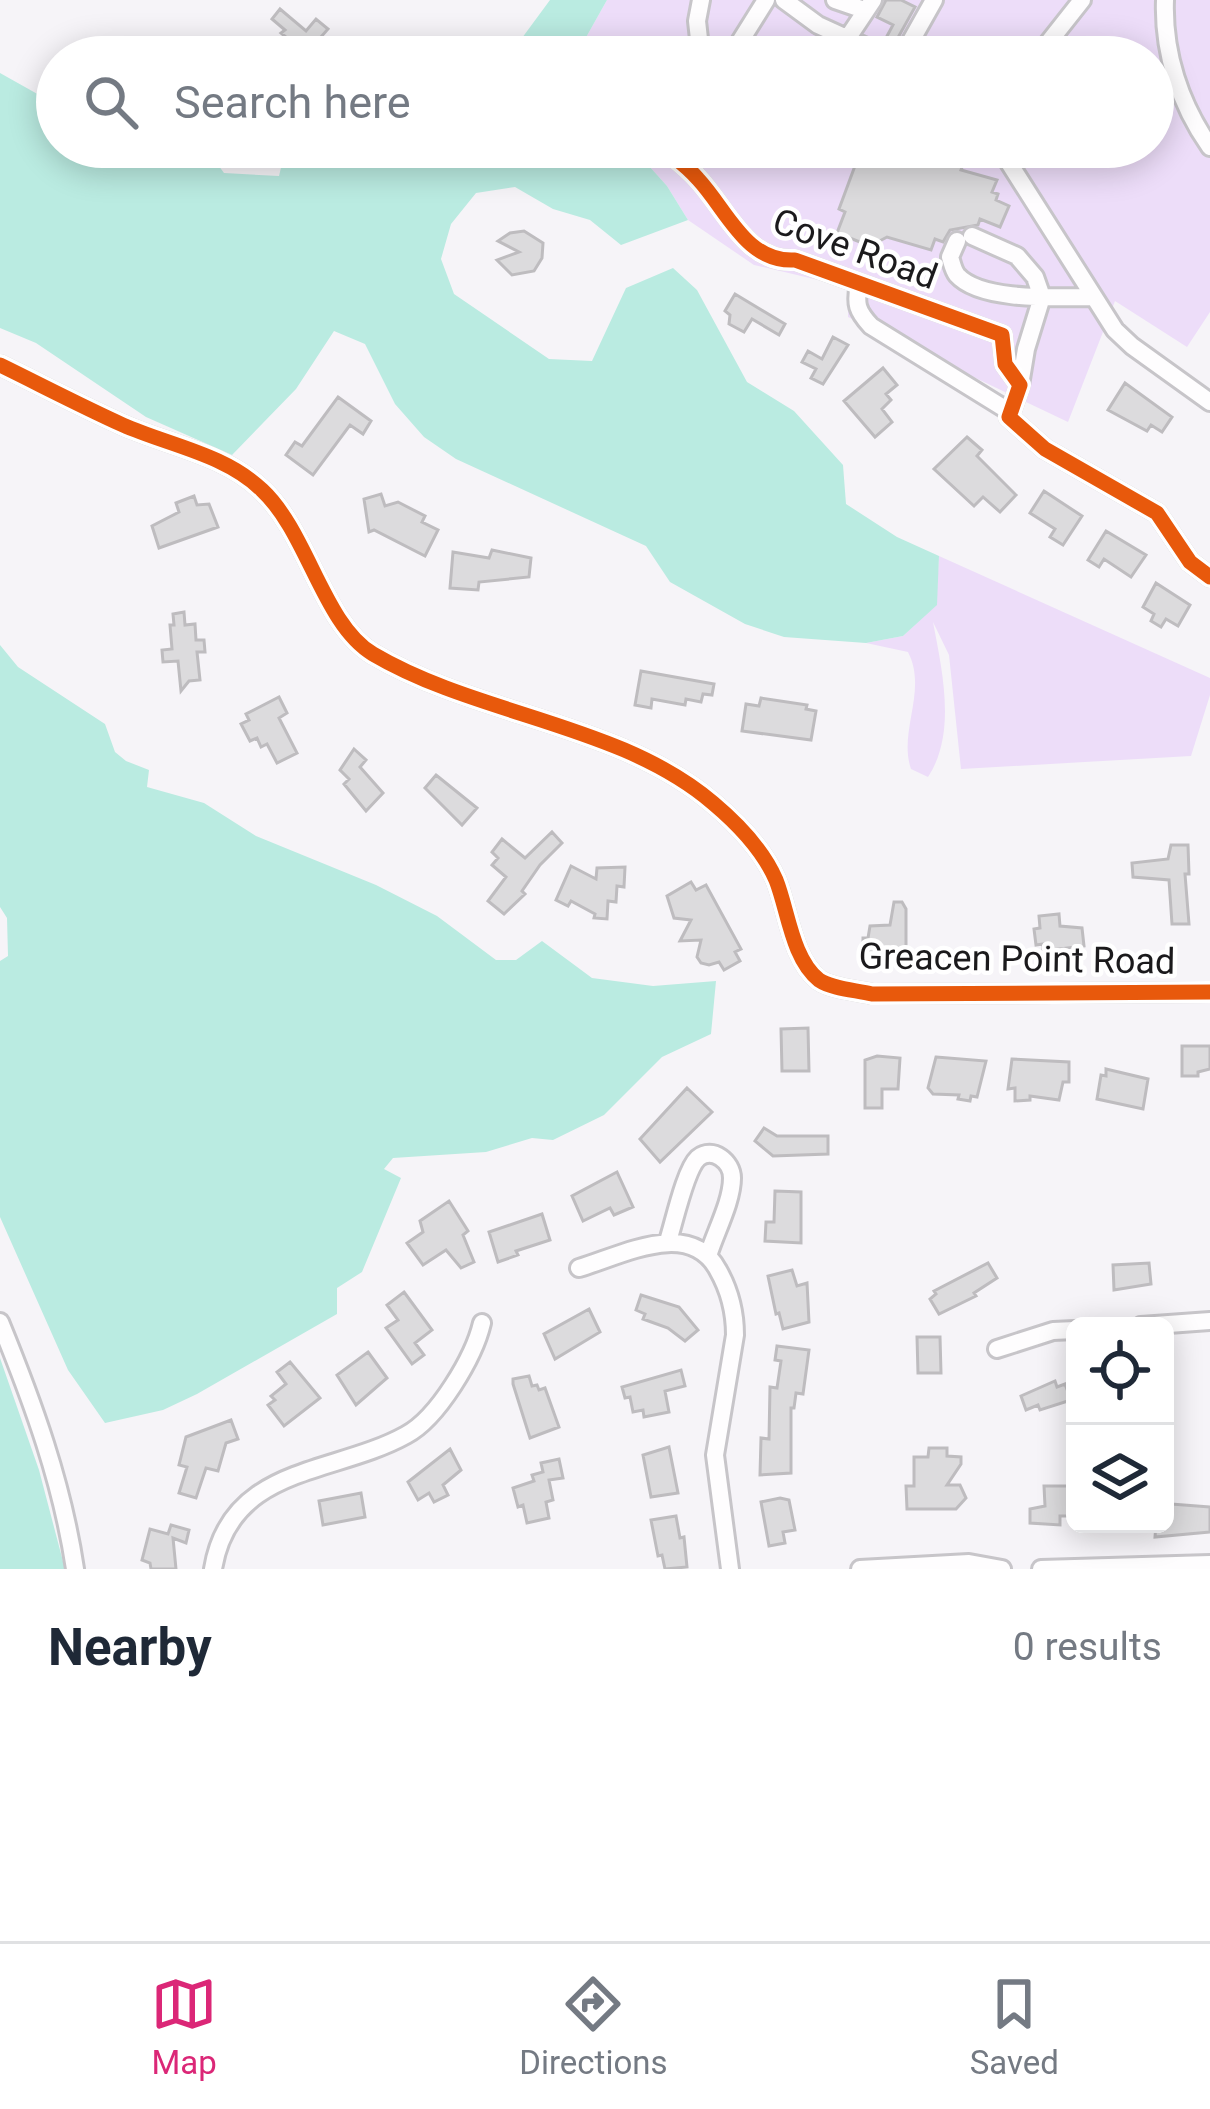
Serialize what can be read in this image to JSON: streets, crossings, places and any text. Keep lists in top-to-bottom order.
{
  "streets": {
    "street": ["Cove Road", "Greacen Point Road"]
  },
  "page": {
    "search": "Search here",
    "heading": ["Nearby", "0 results"],
    "nav": ["Map", "Directions", "Saved"]
  }
}
